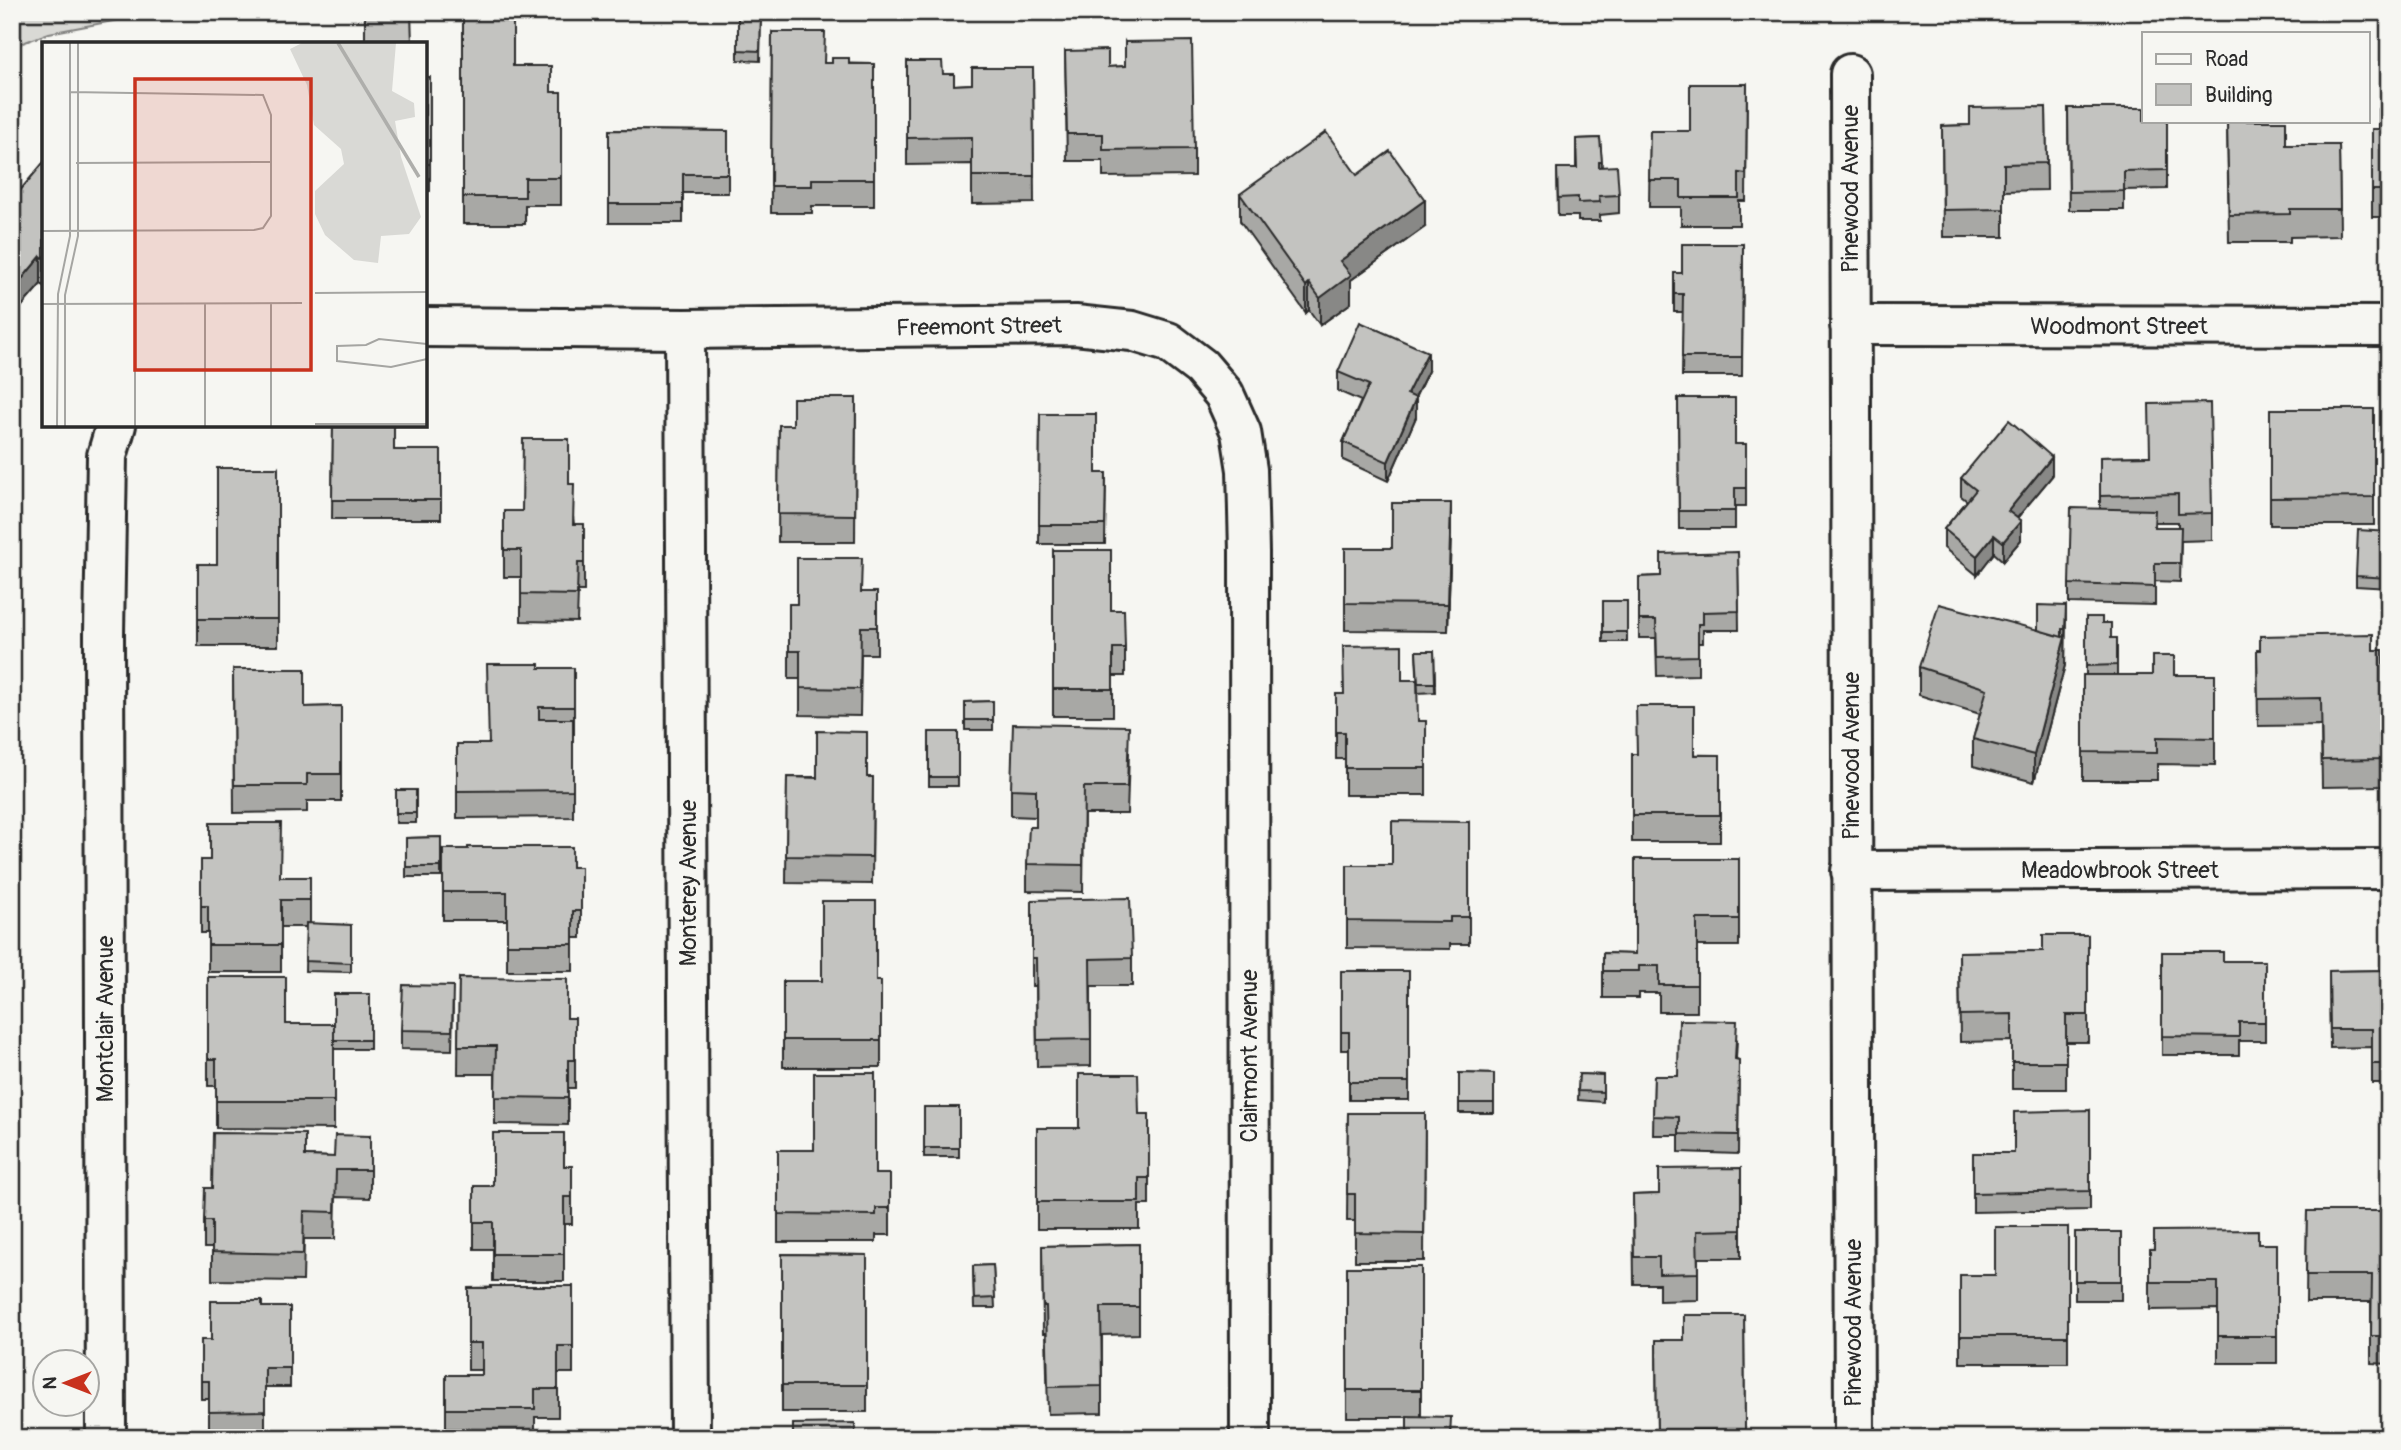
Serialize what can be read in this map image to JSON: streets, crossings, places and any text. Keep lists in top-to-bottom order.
{
  "streets": {
    "street": [
      "Pinewood Avenue",
      "Freemont Street",
      "Woodmont Street",
      "Meadowbrook Street",
      "Monterey Avenue",
      "Montclair Avenue",
      "Clairmont Avenue"
    ]
  },
  "crossings": [
    ["Pinewood Avenue", "Woodmont Street"],
    ["Pinewood Avenue", "Meadowbrook Street"],
    ["Freemont Street", "Monterey Avenue"],
    ["Freemont Street", "Clairmont Avenue"]
  ],
  "legend": ["Road", "Building"],
  "north": "left"
}
